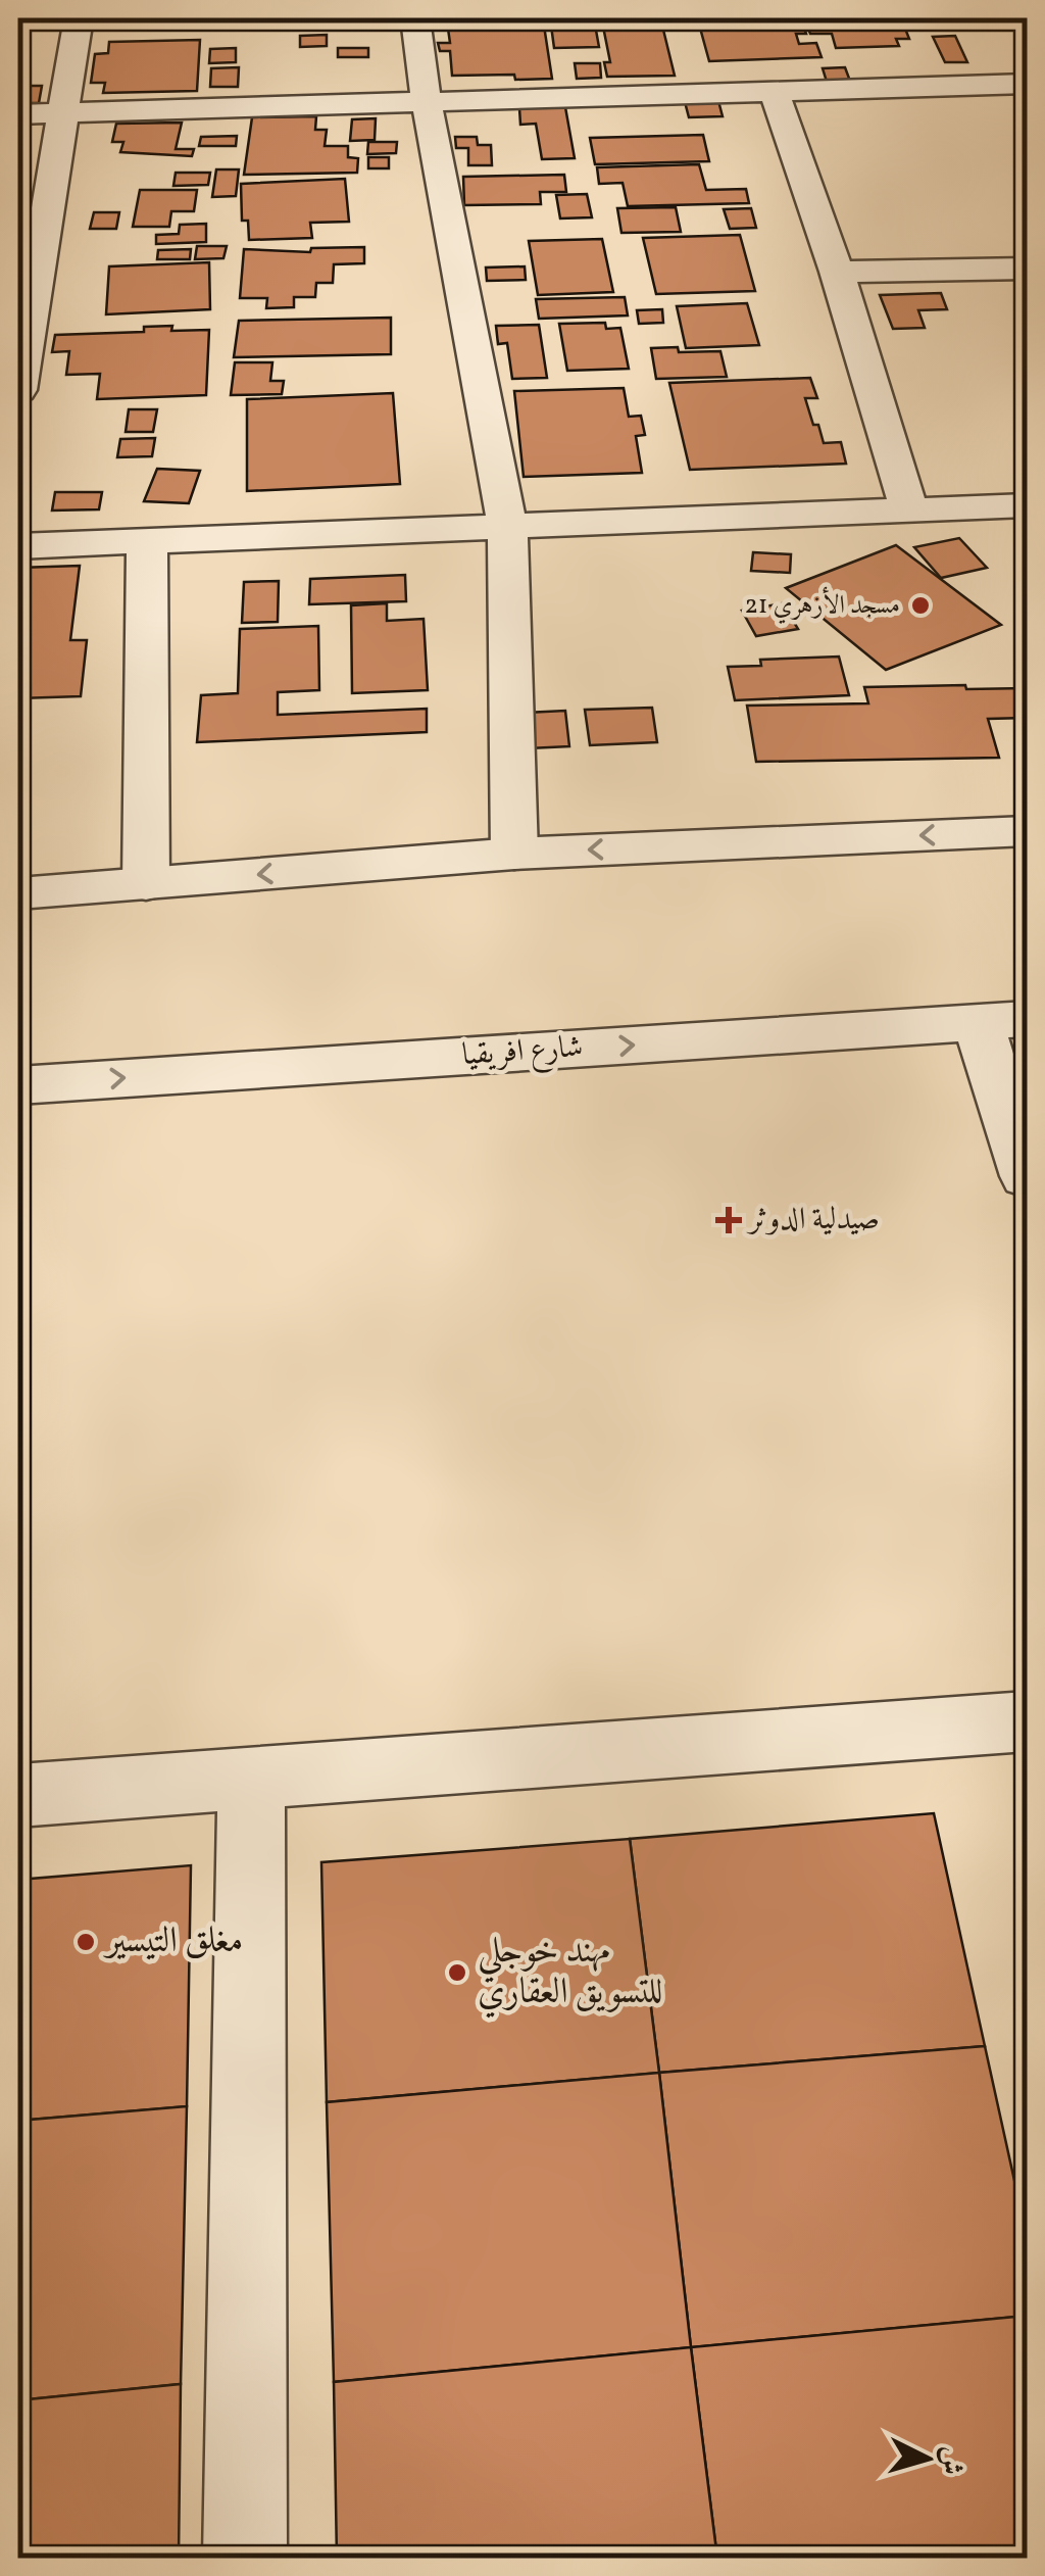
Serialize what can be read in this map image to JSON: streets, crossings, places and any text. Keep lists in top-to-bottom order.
{
  "streets": {
    "street": ["شارع افريقيا"]
  },
  "places": {
    "other": ["مسجد الأزهري 21", "مغلق التيسير", "مهند خوجلي للتسويق العقاري"],
    "health": ["صيدلية الدوثر"]
  },
  "north": "right"
}
